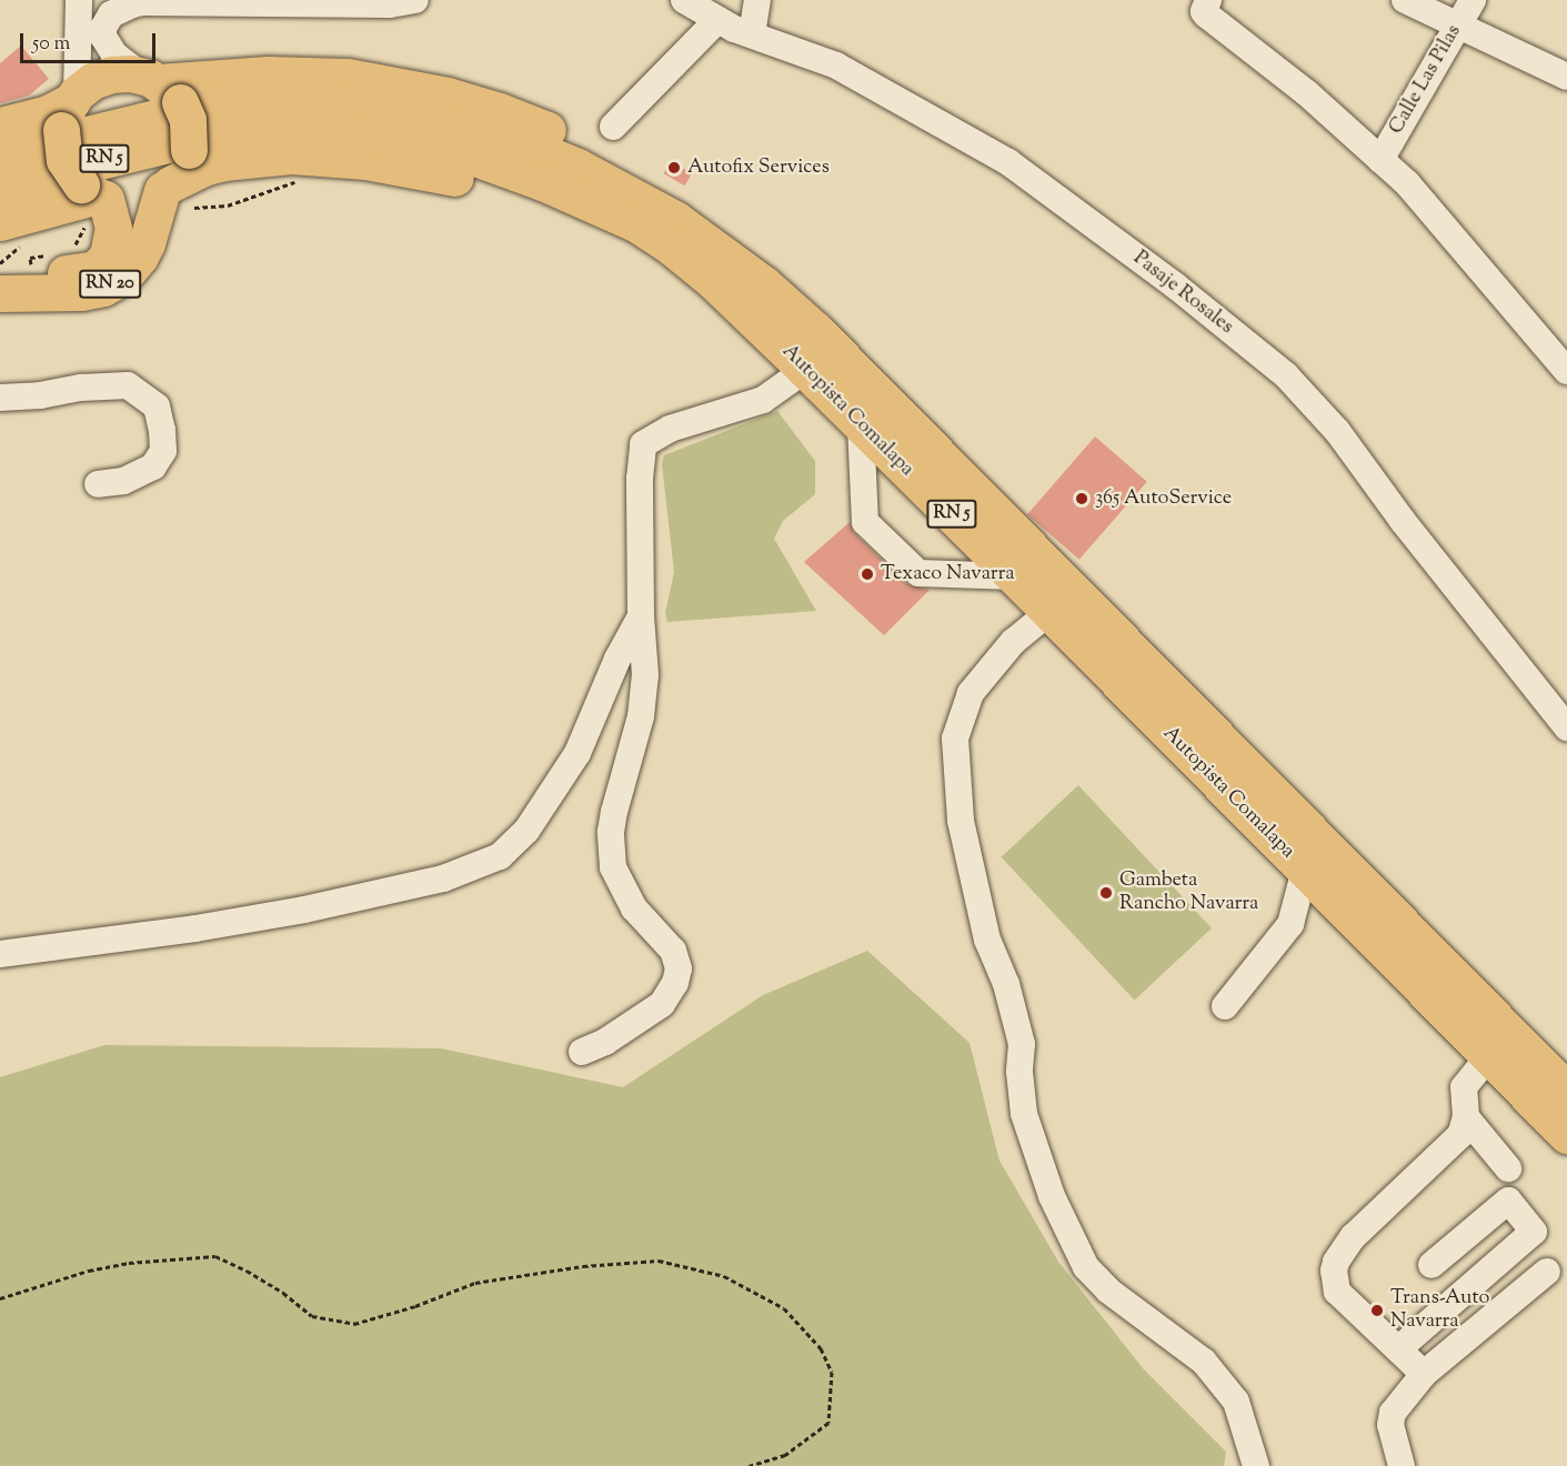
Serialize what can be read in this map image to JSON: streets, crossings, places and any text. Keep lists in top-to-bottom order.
{
  "streets": {
    "highway": ["RN 5", "RN 20", "Autopista Comalapa"],
    "street": ["Calle Las Pilas", "Pasaje Rosales"]
  },
  "places": [
    "Autofix Services",
    "365 AutoService",
    "Texaco Navarra",
    "Gambeta Rancho Navarra",
    "Trans-Auto Navarra"
  ],
  "scale_bar": "50 m"
}
